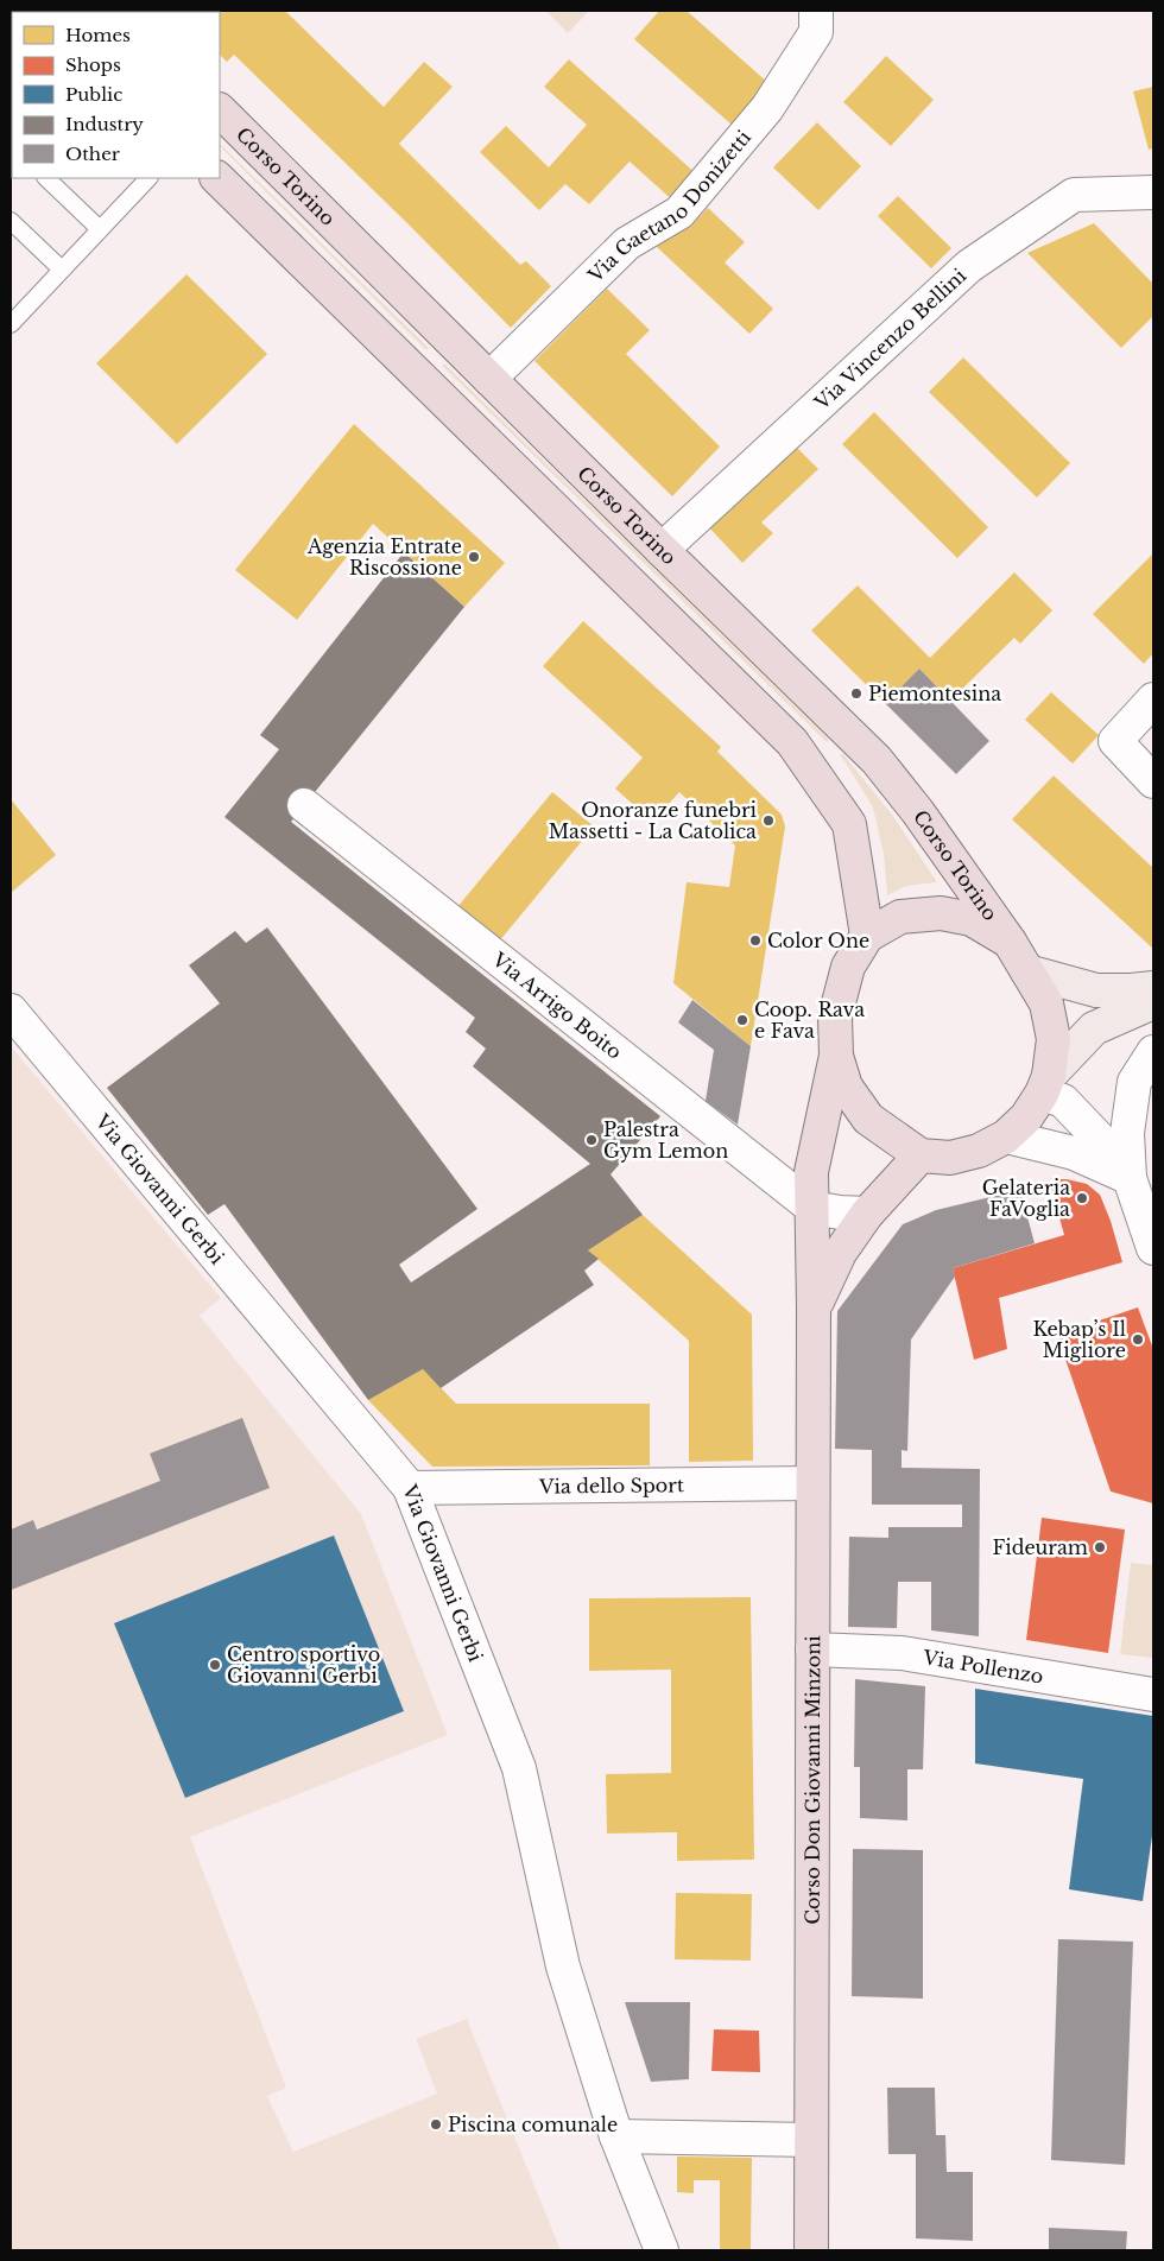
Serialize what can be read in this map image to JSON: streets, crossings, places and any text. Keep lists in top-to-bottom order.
{
  "streets": {
    "main road": ["Corso Torino", "Corso Don Giovanni Minzoni"],
    "street": [
      "Via Gaetano Donizetti",
      "Via Vincenzo Bellini",
      "Via Arrigo Boito",
      "Via Giovanni Gerbi",
      "Via dello Sport",
      "Via Pollenzo"
    ]
  },
  "crossings": [
    ["Corso Torino", "Via Gaetano Donizetti"],
    ["Corso Torino", "Via Vincenzo Bellini"],
    ["Via Arrigo Boito", "Corso Don Giovanni Minzoni"],
    ["Via Giovanni Gerbi", "Via dello Sport"],
    ["Via dello Sport", "Corso Don Giovanni Minzoni"],
    ["Via Pollenzo", "Corso Don Giovanni Minzoni"]
  ],
  "places": [
    "Agenzia Entrate Riscossione",
    "Piemontesina",
    "Onoranze funebri Massetti - La Catolica",
    "Color One",
    "Coop. Rava e Fava",
    "Palestra Gym Lemon",
    "Gelateria FaVoglia",
    "Kebap’s Il Migliore",
    "Fideuram",
    "Centro sportivo Giovanni Gerbi",
    "Piscina comunale"
  ],
  "legend": [
    "Homes",
    "Shops",
    "Public",
    "Industry",
    "Other"
  ]
}
